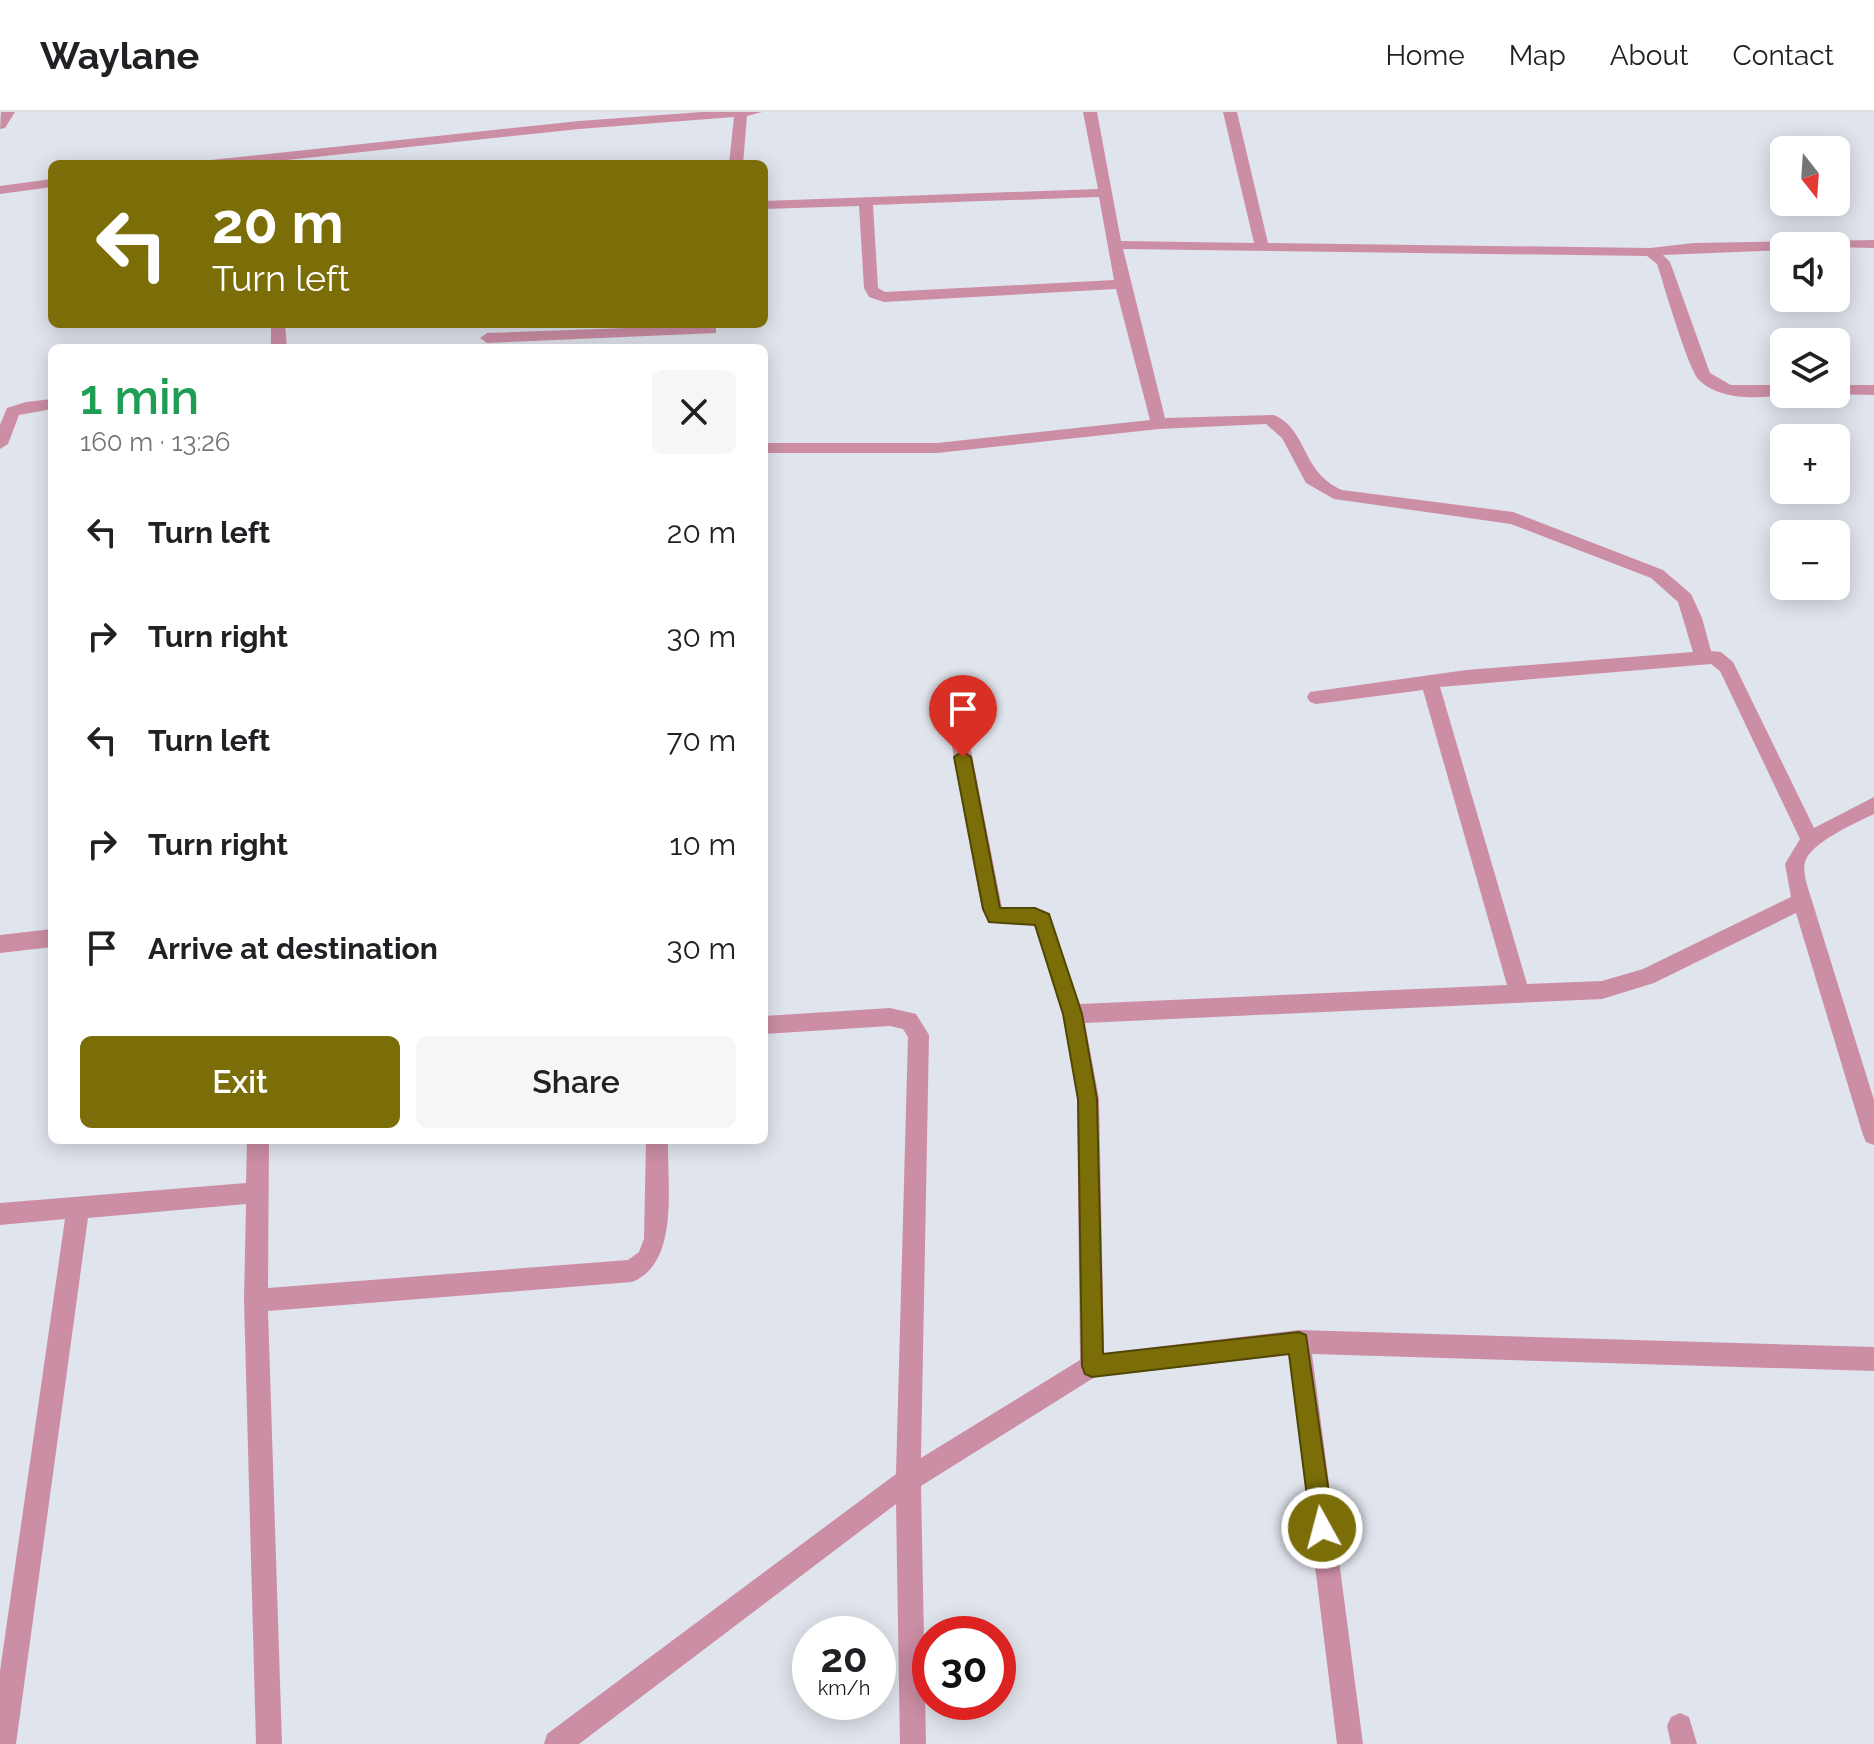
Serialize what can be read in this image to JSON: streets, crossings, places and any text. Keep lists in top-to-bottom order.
{
  "north": "bottom",
  "page": {
    "header": "Waylane",
    "nav": [
      "Home",
      "Map",
      "About",
      "Contact"
    ],
    "map_buttons": ["+", "−"],
    "turn": ["20 m", "Turn left"],
    "heading": ["1 min", "160 m · 13:26"],
    "list": [
      {
        "name": "Turn left",
        "value": "20 m"
      },
      {
        "name": "Turn right",
        "value": "30 m"
      },
      {
        "name": "Turn left",
        "value": "70 m"
      },
      {
        "name": "Turn right",
        "value": "10 m"
      },
      {
        "name": "Arrive at destination",
        "value": "30 m"
      }
    ],
    "buttons": ["Exit", "Share"],
    "speed": "20 km/h",
    "limit": "30"
  }
}
